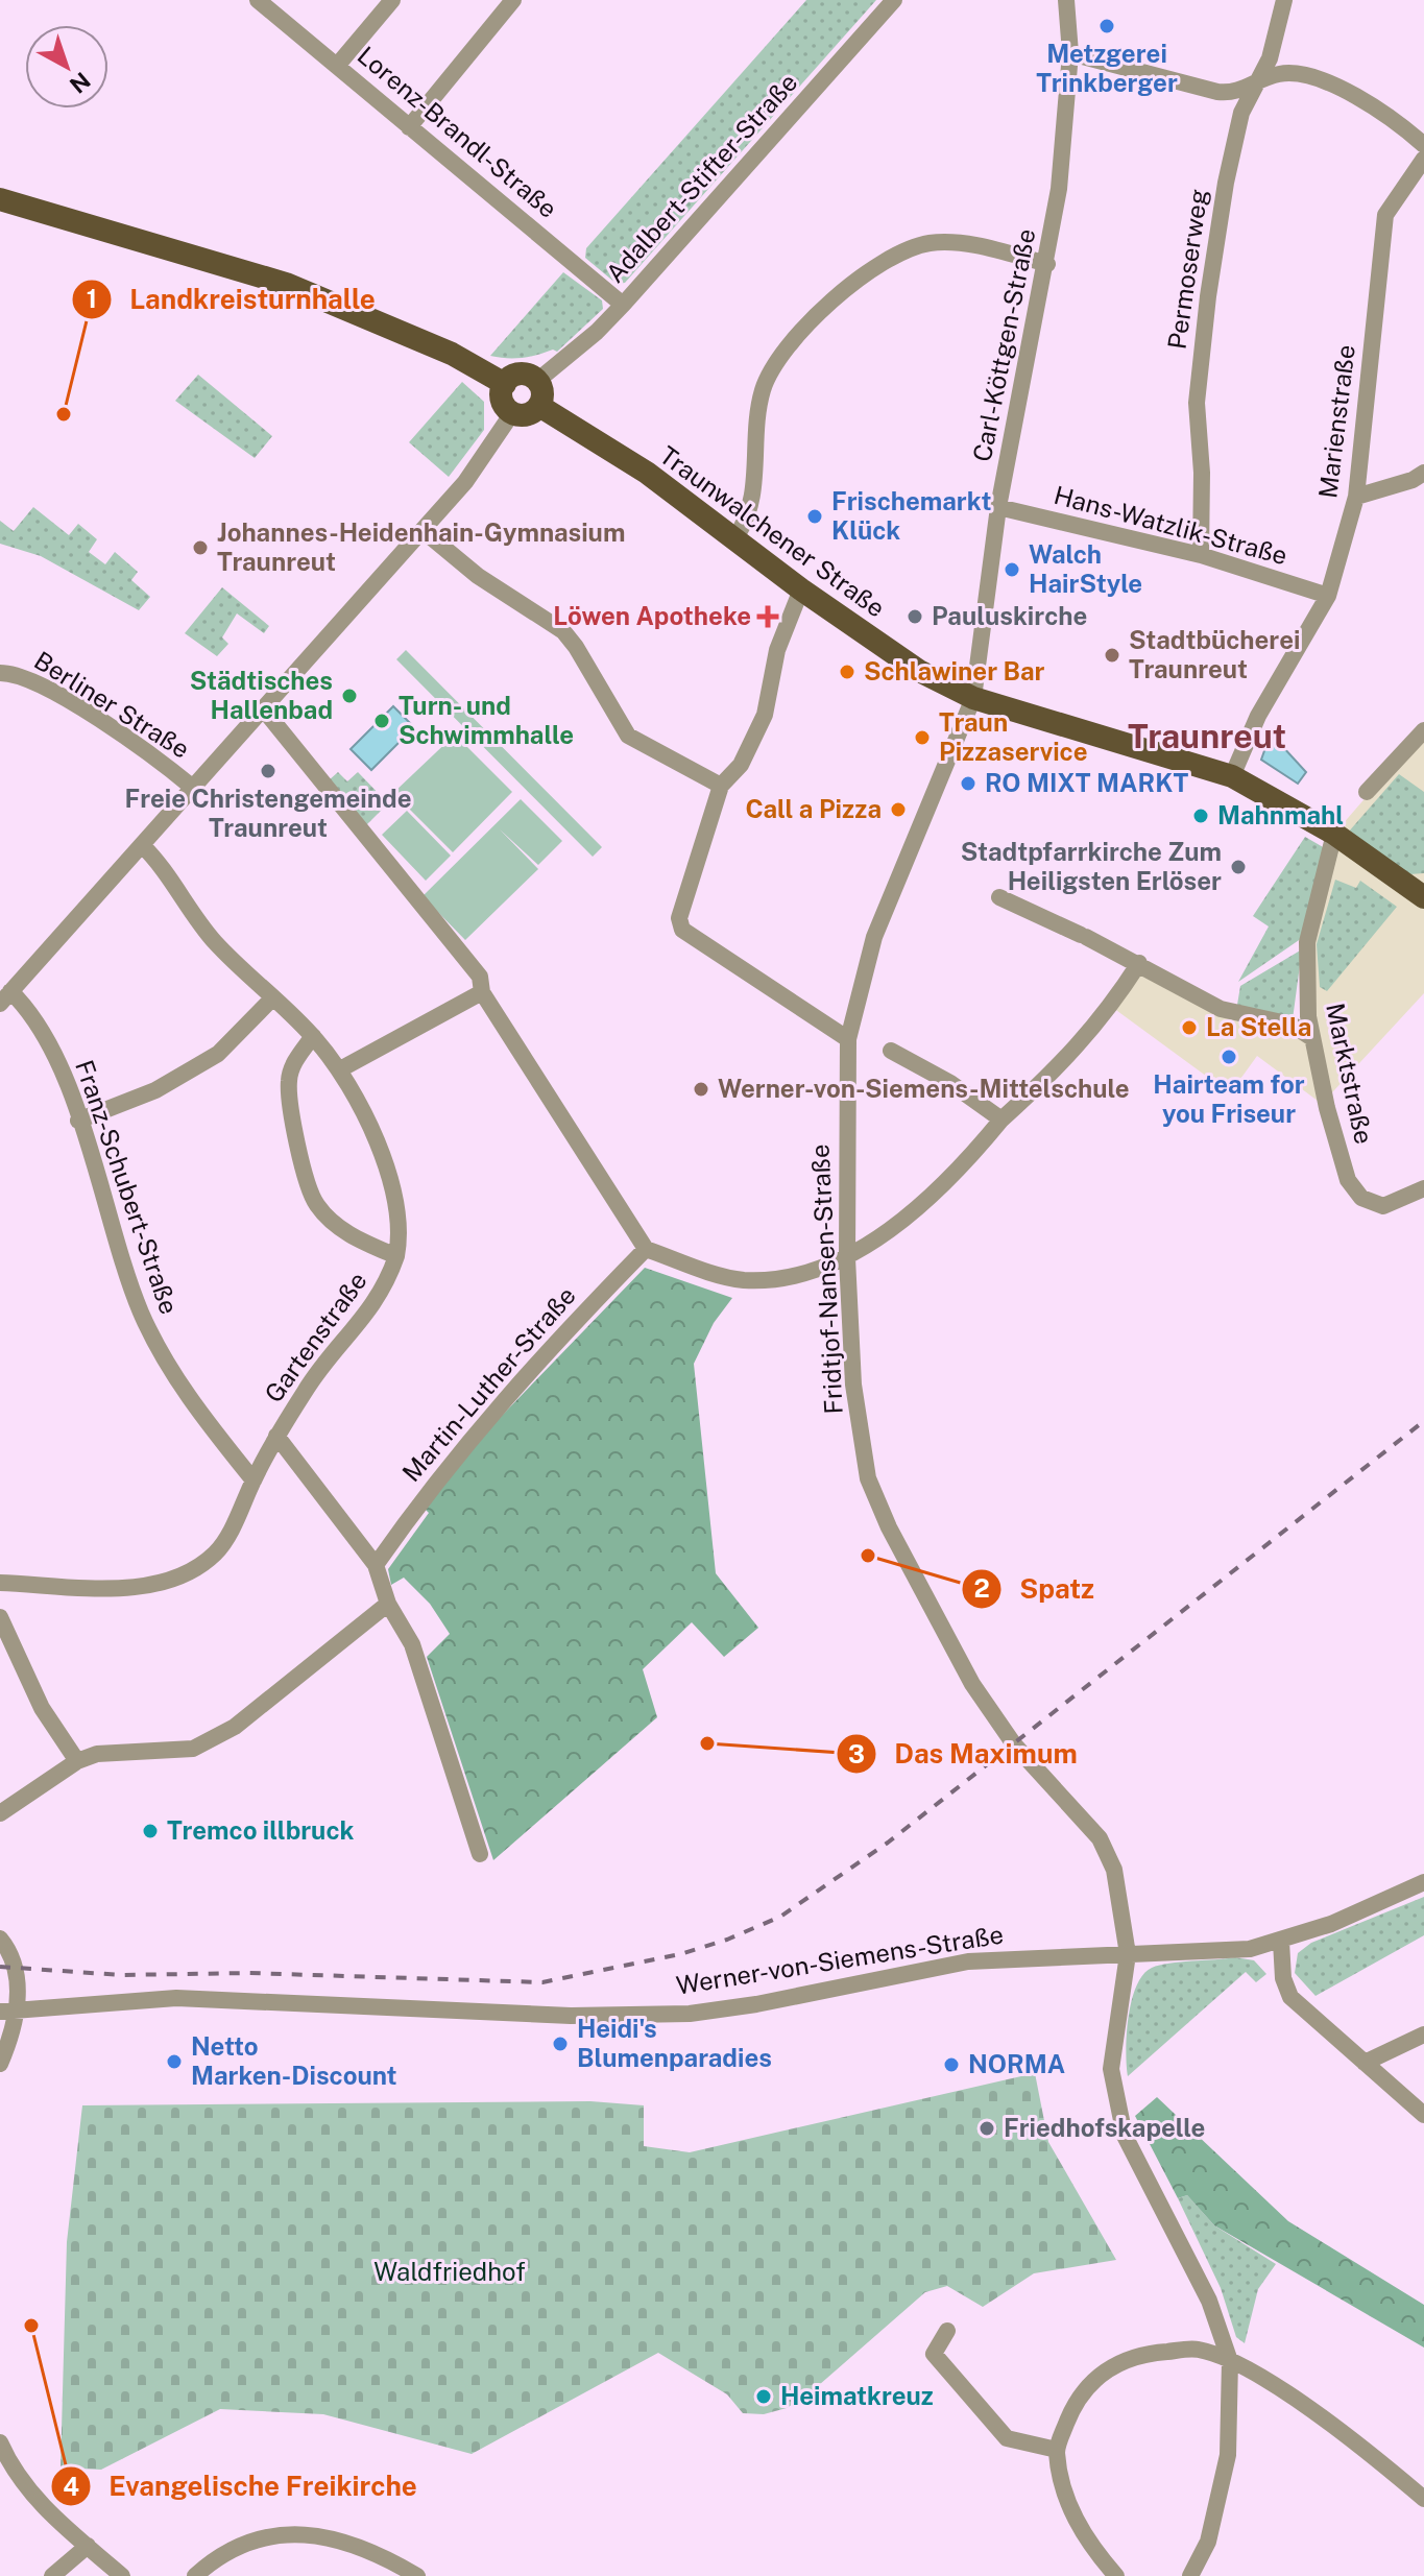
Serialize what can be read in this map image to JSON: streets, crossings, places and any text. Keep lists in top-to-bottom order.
{
  "streets": {
    "main road": ["Traunwalchener Straße"],
    "street": [
      "Lorenz-Brandl-Straße",
      "Adalbert-Stifter-Straße",
      "Permoserweg",
      "Carl-Köttgen-Straße",
      "Marienstraße",
      "Hans-Watzlik-Straße",
      "Berliner Straße",
      "Marktstraße",
      "Franz-Schubert-Straße",
      "Fridtjof-Nansen-Straße",
      "Gartenstraße",
      "Martin-Luther-Straße",
      "Werner-von-Siemens-Straße"
    ]
  },
  "crossings": [
    ["Lorenz-Brandl-Straße", "Adalbert-Stifter-Straße"],
    ["Adalbert-Stifter-Straße", "Traunwalchener Straße"],
    ["Permoserweg", "Hans-Watzlik-Straße"],
    ["Carl-Köttgen-Straße", "Hans-Watzlik-Straße"],
    ["Carl-Köttgen-Straße", "Traunwalchener Straße"],
    ["Carl-Köttgen-Straße", "Fridtjof-Nansen-Straße"],
    ["Marienstraße", "Hans-Watzlik-Straße"],
    ["Marienstraße", "Traunwalchener Straße"],
    ["Traunwalchener Straße", "Marktstraße"],
    ["Traunwalchener Straße", "Fridtjof-Nansen-Straße"],
    ["Fridtjof-Nansen-Straße", "Werner-von-Siemens-Straße"],
    ["Gartenstraße", "Martin-Luther-Straße"]
  ],
  "districts": ["Traunreut"],
  "parks": ["Waldfriedhof"],
  "places": {
    "other": [
      "Metzgerei Trinkberger",
      "Landkreisturnhalle",
      "Frischemarkt Klück",
      "Johannes-Heidenhain-Gymnasium Traunreut",
      "Walch HairStyle",
      "Pauluskirche",
      "Stadtbücherei Traunreut",
      "Schlawiner Bar",
      "Städtisches Hallenbad",
      "Turn- und Schwimmhalle",
      "Traun Pizzaservice",
      "Freie Christengemeinde Traunreut",
      "RO MIXT MARKT",
      "Call a Pizza",
      "Mahnmahl",
      "Stadtpfarrkirche Zum Heiligsten Erlöser",
      "La Stella",
      "Hairteam for you Friseur",
      "Werner-von-Siemens-Mittelschule",
      "Spatz",
      "Das Maximum",
      "Tremco illbruck",
      "Heidi's Blumenparadies",
      "Netto Marken-Discount",
      "NORMA",
      "Friedhofskapelle",
      "Evangelische Freikirche",
      "Heimatkreuz"
    ],
    "health": ["Löwen Apotheke"]
  },
  "north": "bottom right"
}
